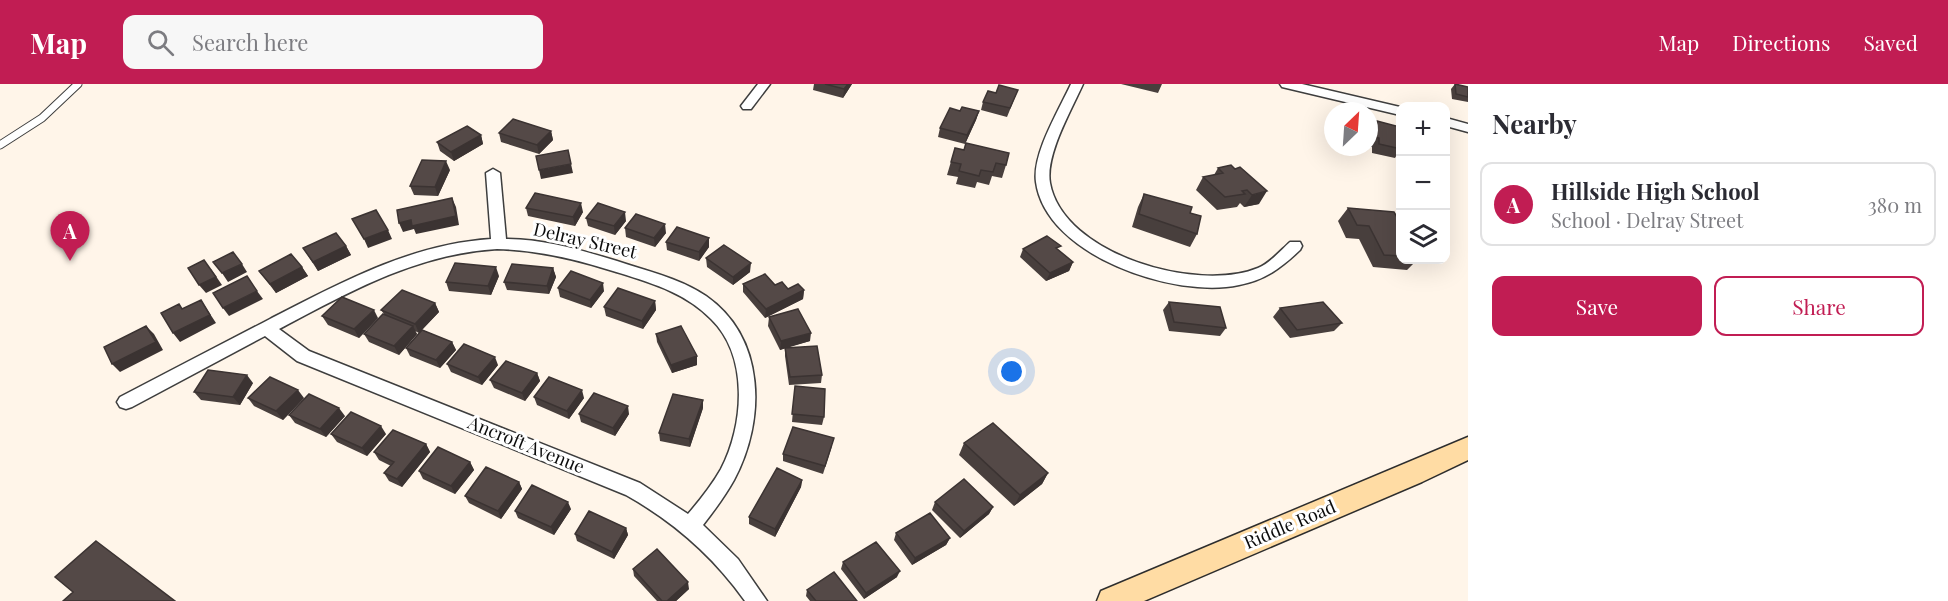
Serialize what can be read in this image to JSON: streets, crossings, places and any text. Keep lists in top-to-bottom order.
{
  "streets": {
    "main road": ["Riddle Road"],
    "street": ["Delray Street", "Ancroft Avenue"]
  },
  "crossings": [
    ["Delray Street", "Ancroft Avenue"]
  ],
  "north": "top right",
  "page": {
    "header": "Map",
    "search": "Search here",
    "nav": ["Map", "Directions", "Saved"],
    "heading": "Nearby",
    "map_buttons": ["+", "−"],
    "list": [
      {
        "mark": "A",
        "name": "Hillside High School",
        "note": "School · Delray Street",
        "value": "380 m"
      }
    ],
    "pins": "A",
    "buttons": ["Save", "Share"]
  }
}
